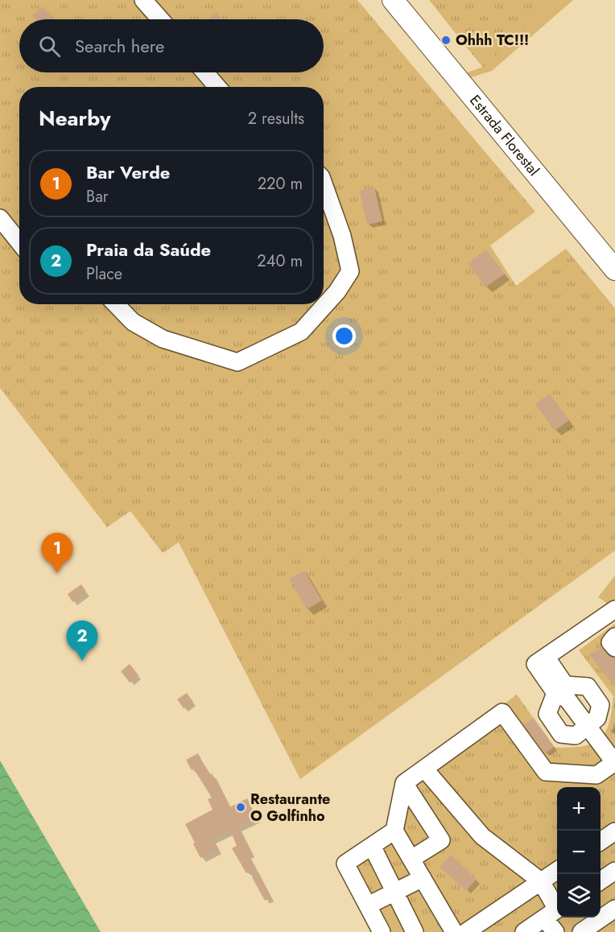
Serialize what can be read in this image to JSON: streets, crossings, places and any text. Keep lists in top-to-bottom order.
{
  "streets": {
    "main road": ["Estrada Florestal"]
  },
  "places": ["Ohhh TC!!!", "Restaurante O Golfinho"],
  "page": {
    "search": "Search here",
    "heading": ["Nearby", "2 results"],
    "list": [
      {
        "mark": "1",
        "name": "Bar Verde",
        "note": "Bar",
        "value": "220 m"
      },
      {
        "mark": "2",
        "name": "Praia da Saúde",
        "note": "Place",
        "value": "240 m"
      }
    ],
    "pins": ["1", "2"],
    "map_buttons": ["+", "−"]
  }
}
